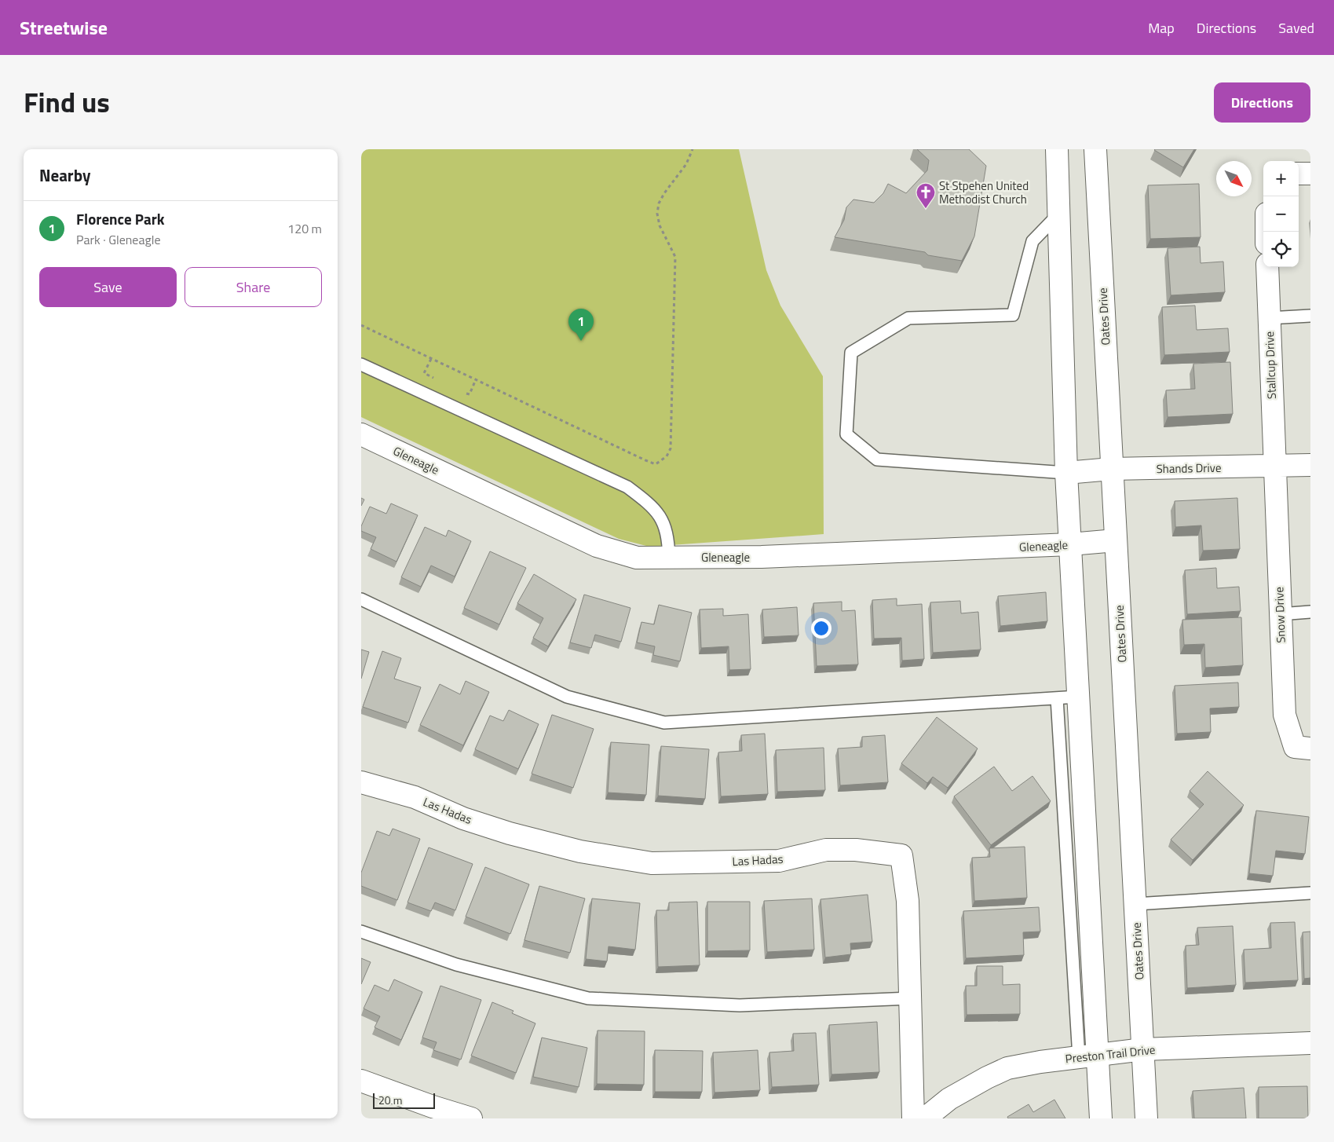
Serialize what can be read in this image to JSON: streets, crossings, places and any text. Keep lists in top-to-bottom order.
{
  "streets": {
    "street": [
      "Oates Drive",
      "Stallcup Drive",
      "Gleneagle",
      "Shands Drive",
      "Snow Drive",
      "Las Hadas",
      "Preston Trail Drive"
    ]
  },
  "crossings": [
    ["Oates Drive", "Gleneagle"],
    ["Oates Drive", "Shands Drive"],
    ["Oates Drive", "Preston Trail Drive"],
    ["Stallcup Drive", "Shands Drive"],
    ["Stallcup Drive", "Snow Drive"],
    ["Shands Drive", "Snow Drive"]
  ],
  "places": {
    "church": ["St Stpehen United Methodist Church"]
  },
  "scale_bar": "20 m",
  "north": "bottom right",
  "page": {
    "header": "Streetwise",
    "nav": ["Map", "Directions", "Saved"],
    "title": "Find us",
    "buttons": [
      "Directions",
      ["Save", "Share"]
    ],
    "heading": "Nearby",
    "map_buttons": ["+", "−"],
    "list": [
      {
        "mark": "1",
        "name": "Florence Park",
        "note": "Park · Gleneagle",
        "value": "120 m"
      }
    ],
    "pins": "1",
    "scale": "20 m"
  }
}
